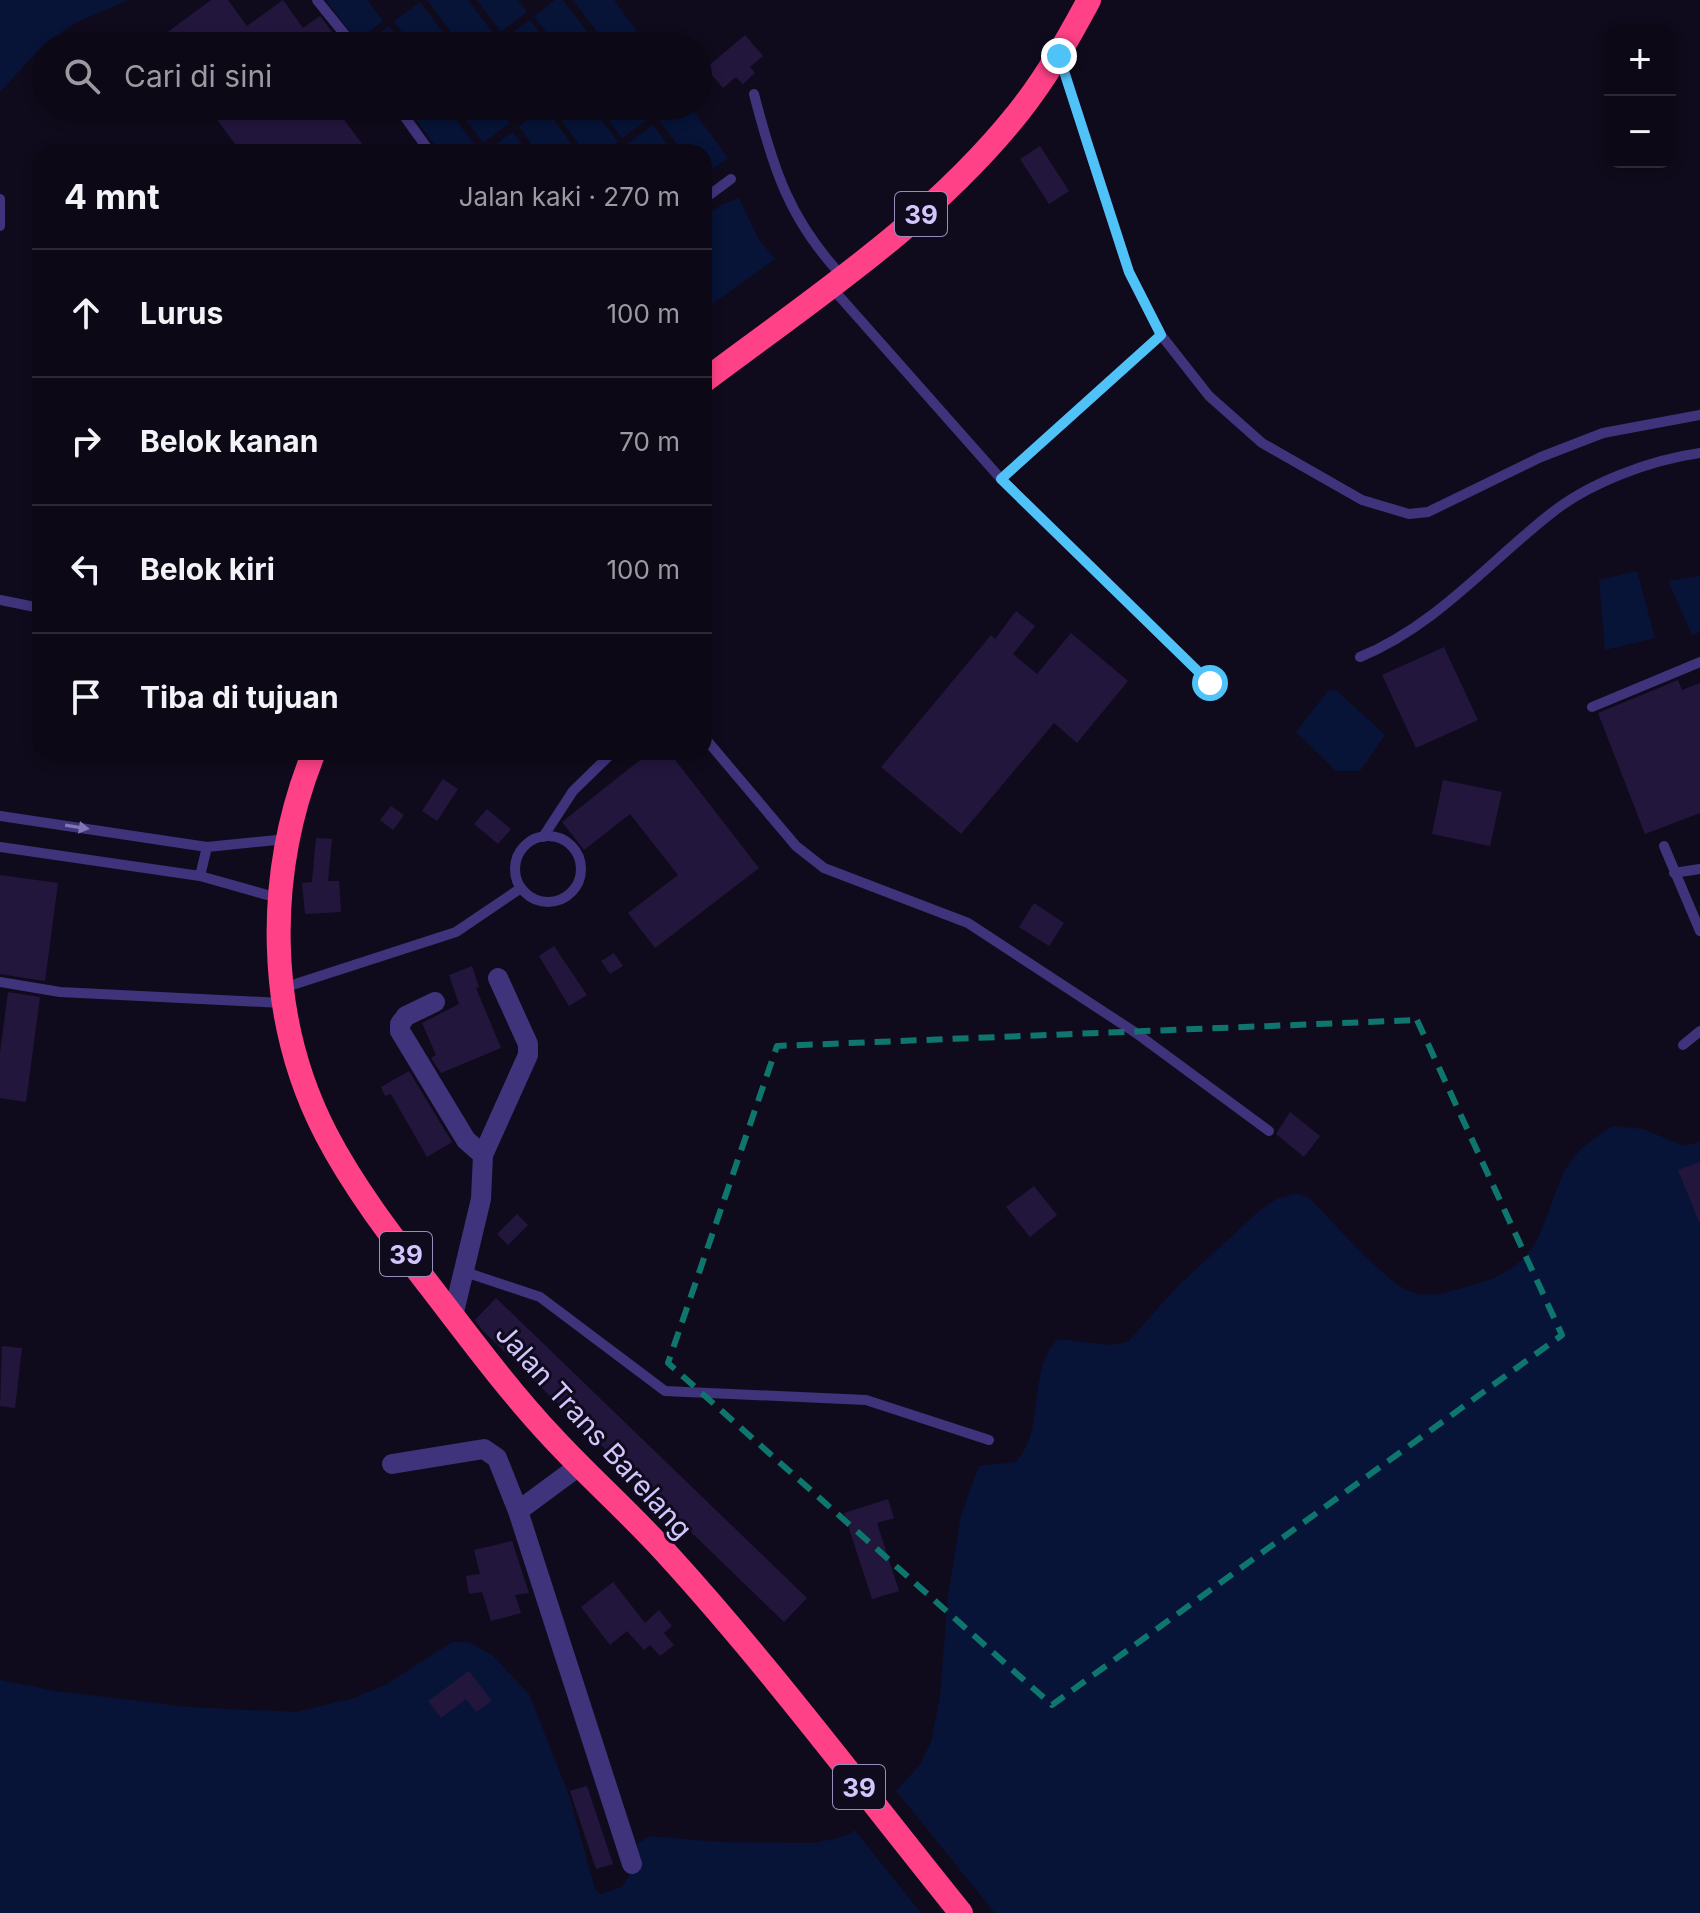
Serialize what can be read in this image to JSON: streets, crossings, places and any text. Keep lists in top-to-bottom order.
{
  "streets": {
    "highway": ["39", "Jalan Trans Barelang"]
  },
  "page": {
    "map_buttons": ["+", "−"],
    "search": "Cari di sini",
    "heading": ["4 mnt", "Jalan kaki · 270 m"],
    "list": [
      ["Lurus", "100 m"],
      ["Belok kanan", "70 m"],
      ["Belok kiri", "100 m"],
      "Tiba di tujuan"
    ]
  }
}
